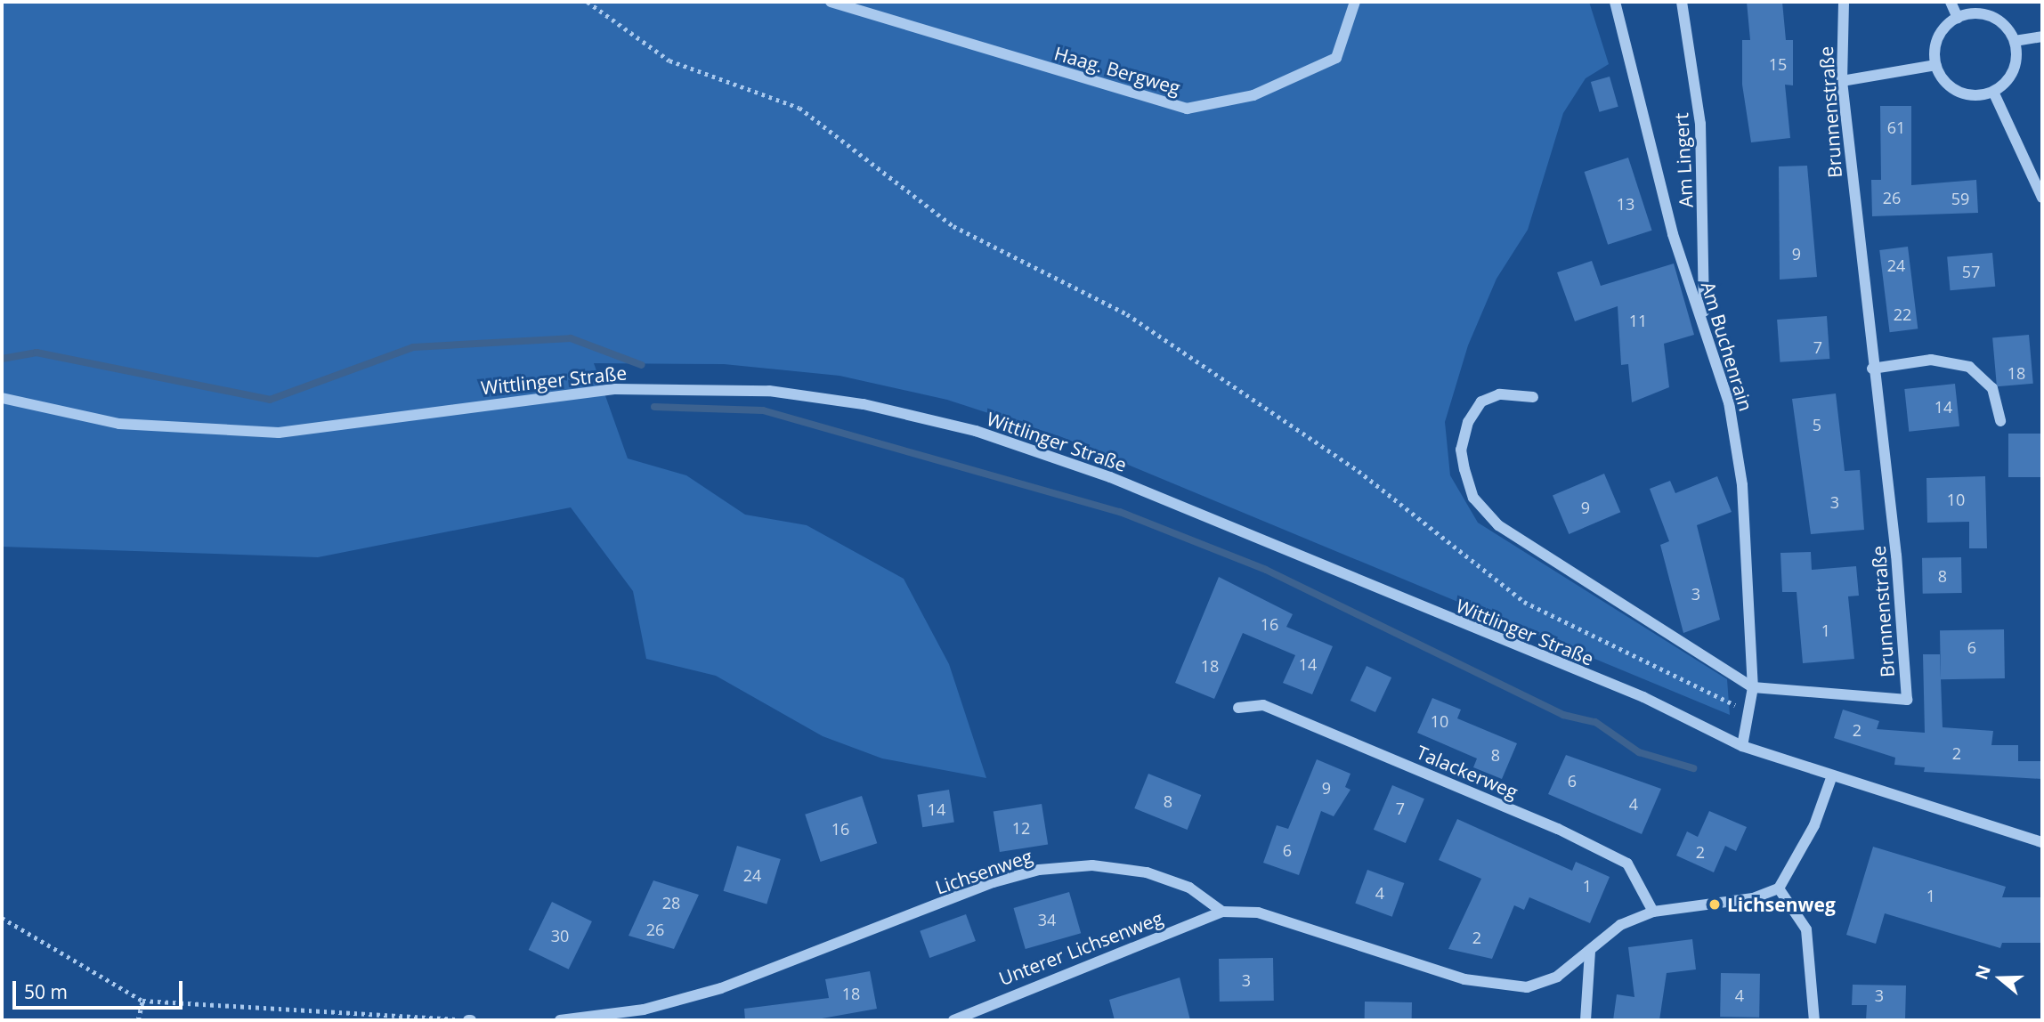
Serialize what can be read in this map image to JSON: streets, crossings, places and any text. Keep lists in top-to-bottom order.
{
  "streets": {
    "street": [
      "Haag. Bergweg",
      "Brunnenstraße",
      "Am Lingert",
      "Am Buchenrain",
      "Wittlinger Straße",
      "Talackerweg",
      "Lichsenweg",
      "Unterer Lichsenweg"
    ]
  },
  "crossings": [
    ["Brunnenstraße", "Am Buchenrain"],
    ["Am Lingert", "Am Buchenrain"],
    ["Am Buchenrain", "Wittlinger Straße"],
    ["Lichsenweg", "Unterer Lichsenweg"]
  ],
  "places": ["Lichsenweg"],
  "house_numbers": [
    "15",
    "61",
    "26",
    "59",
    "13",
    "9",
    "24",
    "57",
    "22",
    "11",
    "7",
    "18",
    "14",
    "5",
    "10",
    "3",
    "9",
    "8",
    "3",
    "16",
    "1",
    "6",
    "14",
    "18",
    "10",
    "2",
    "2",
    "8",
    "6",
    "9",
    "8",
    "4",
    "7",
    "14",
    "12",
    "16",
    "6",
    "2",
    "24",
    "1",
    "4",
    "1",
    "28",
    "34",
    "26",
    "30",
    "2",
    "3",
    "18",
    "4",
    "3"
  ],
  "scale_bar": "50 m",
  "north": "left"
}
